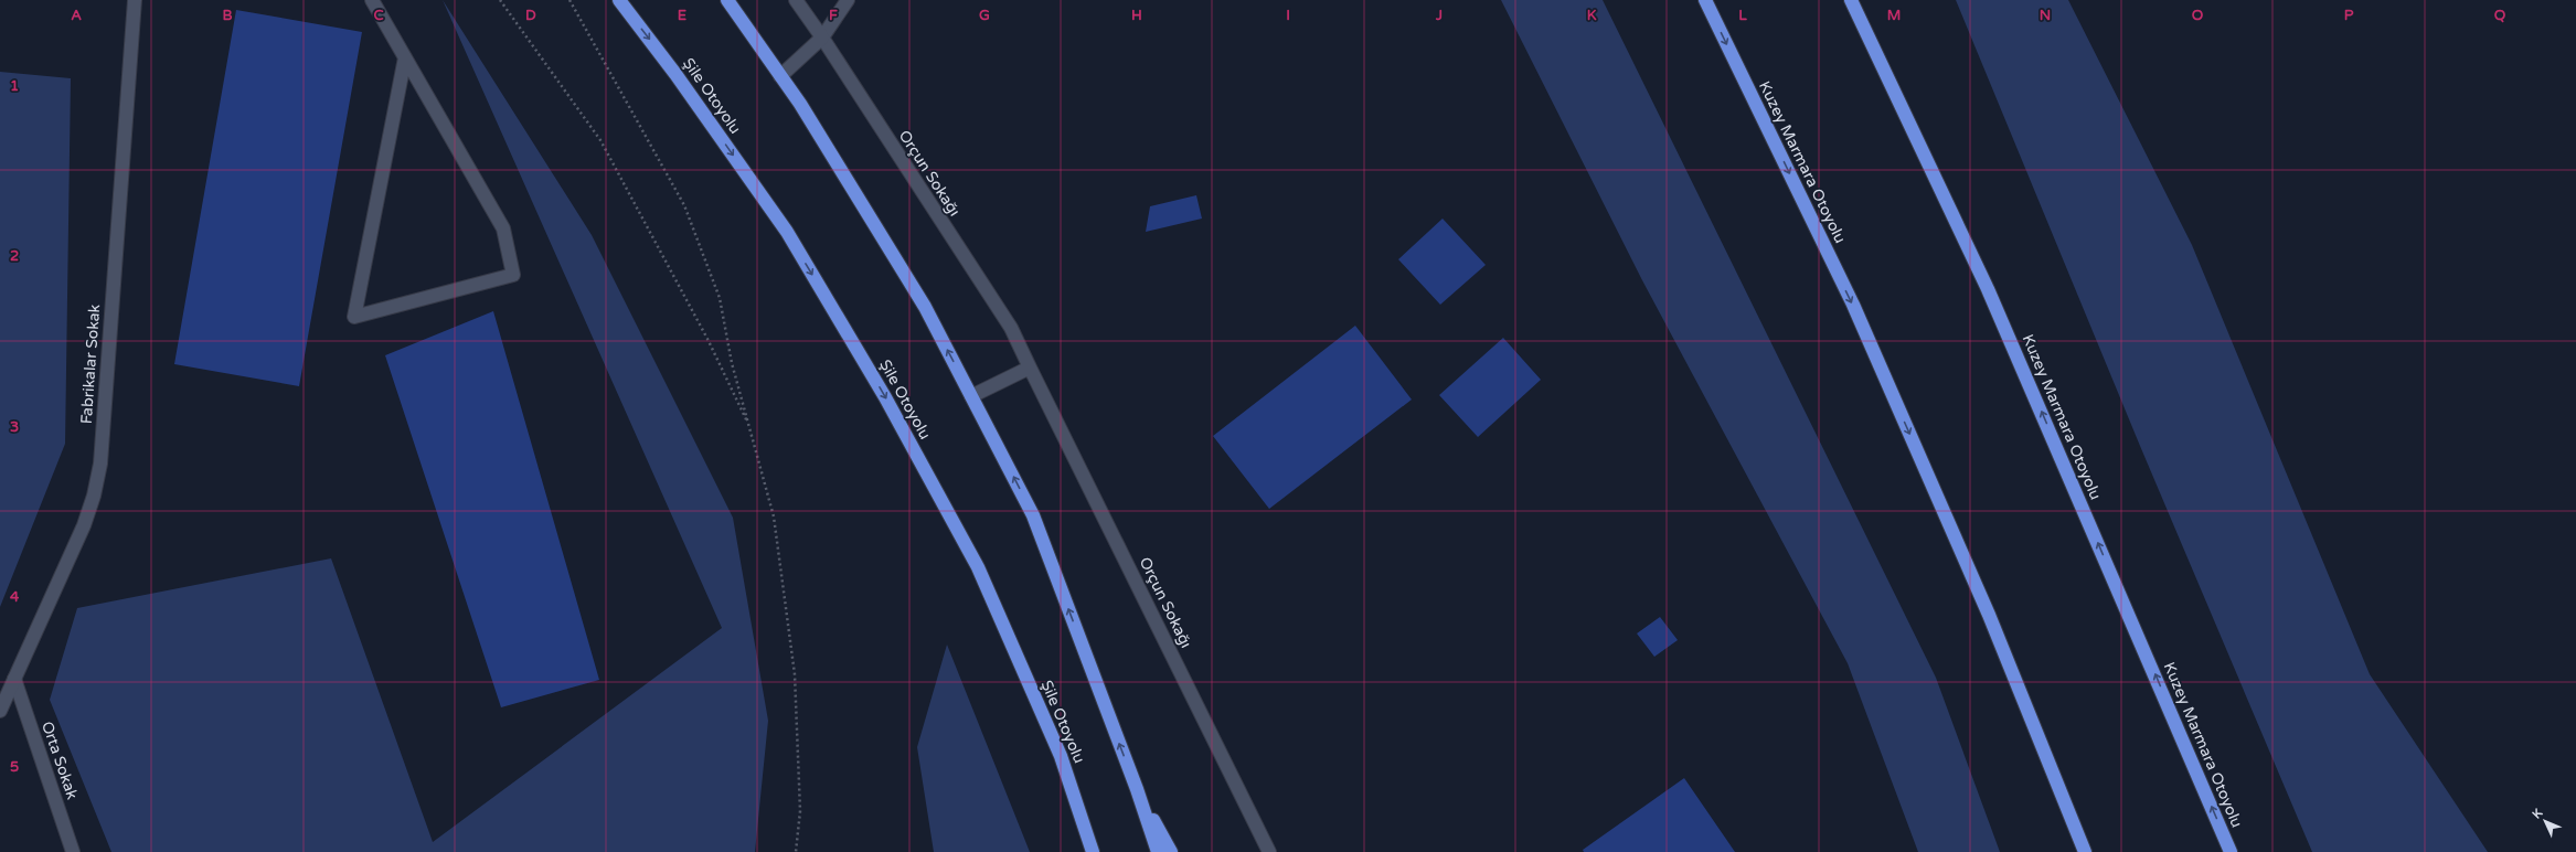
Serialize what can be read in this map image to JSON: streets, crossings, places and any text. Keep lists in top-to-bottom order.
{
  "streets": {
    "highway": ["Şile Otoyolu", "Kuzey Marmara Otoyolu"],
    "street": ["Orçun Sokağı", "Fabrikalar Sokak", "Orta Sokak"]
  },
  "crossings": [
    ["Fabrikalar Sokak", "Orta Sokak"]
  ],
  "north": "top left",
  "grid": {
    "columns": [
      "A",
      "B",
      "C",
      "D",
      "E",
      "F",
      "G",
      "H",
      "I",
      "J",
      "K",
      "L",
      "M",
      "N",
      "O",
      "P",
      "Q"
    ],
    "rows": [
      "1",
      "2",
      "3",
      "4",
      "5"
    ]
  }
}
